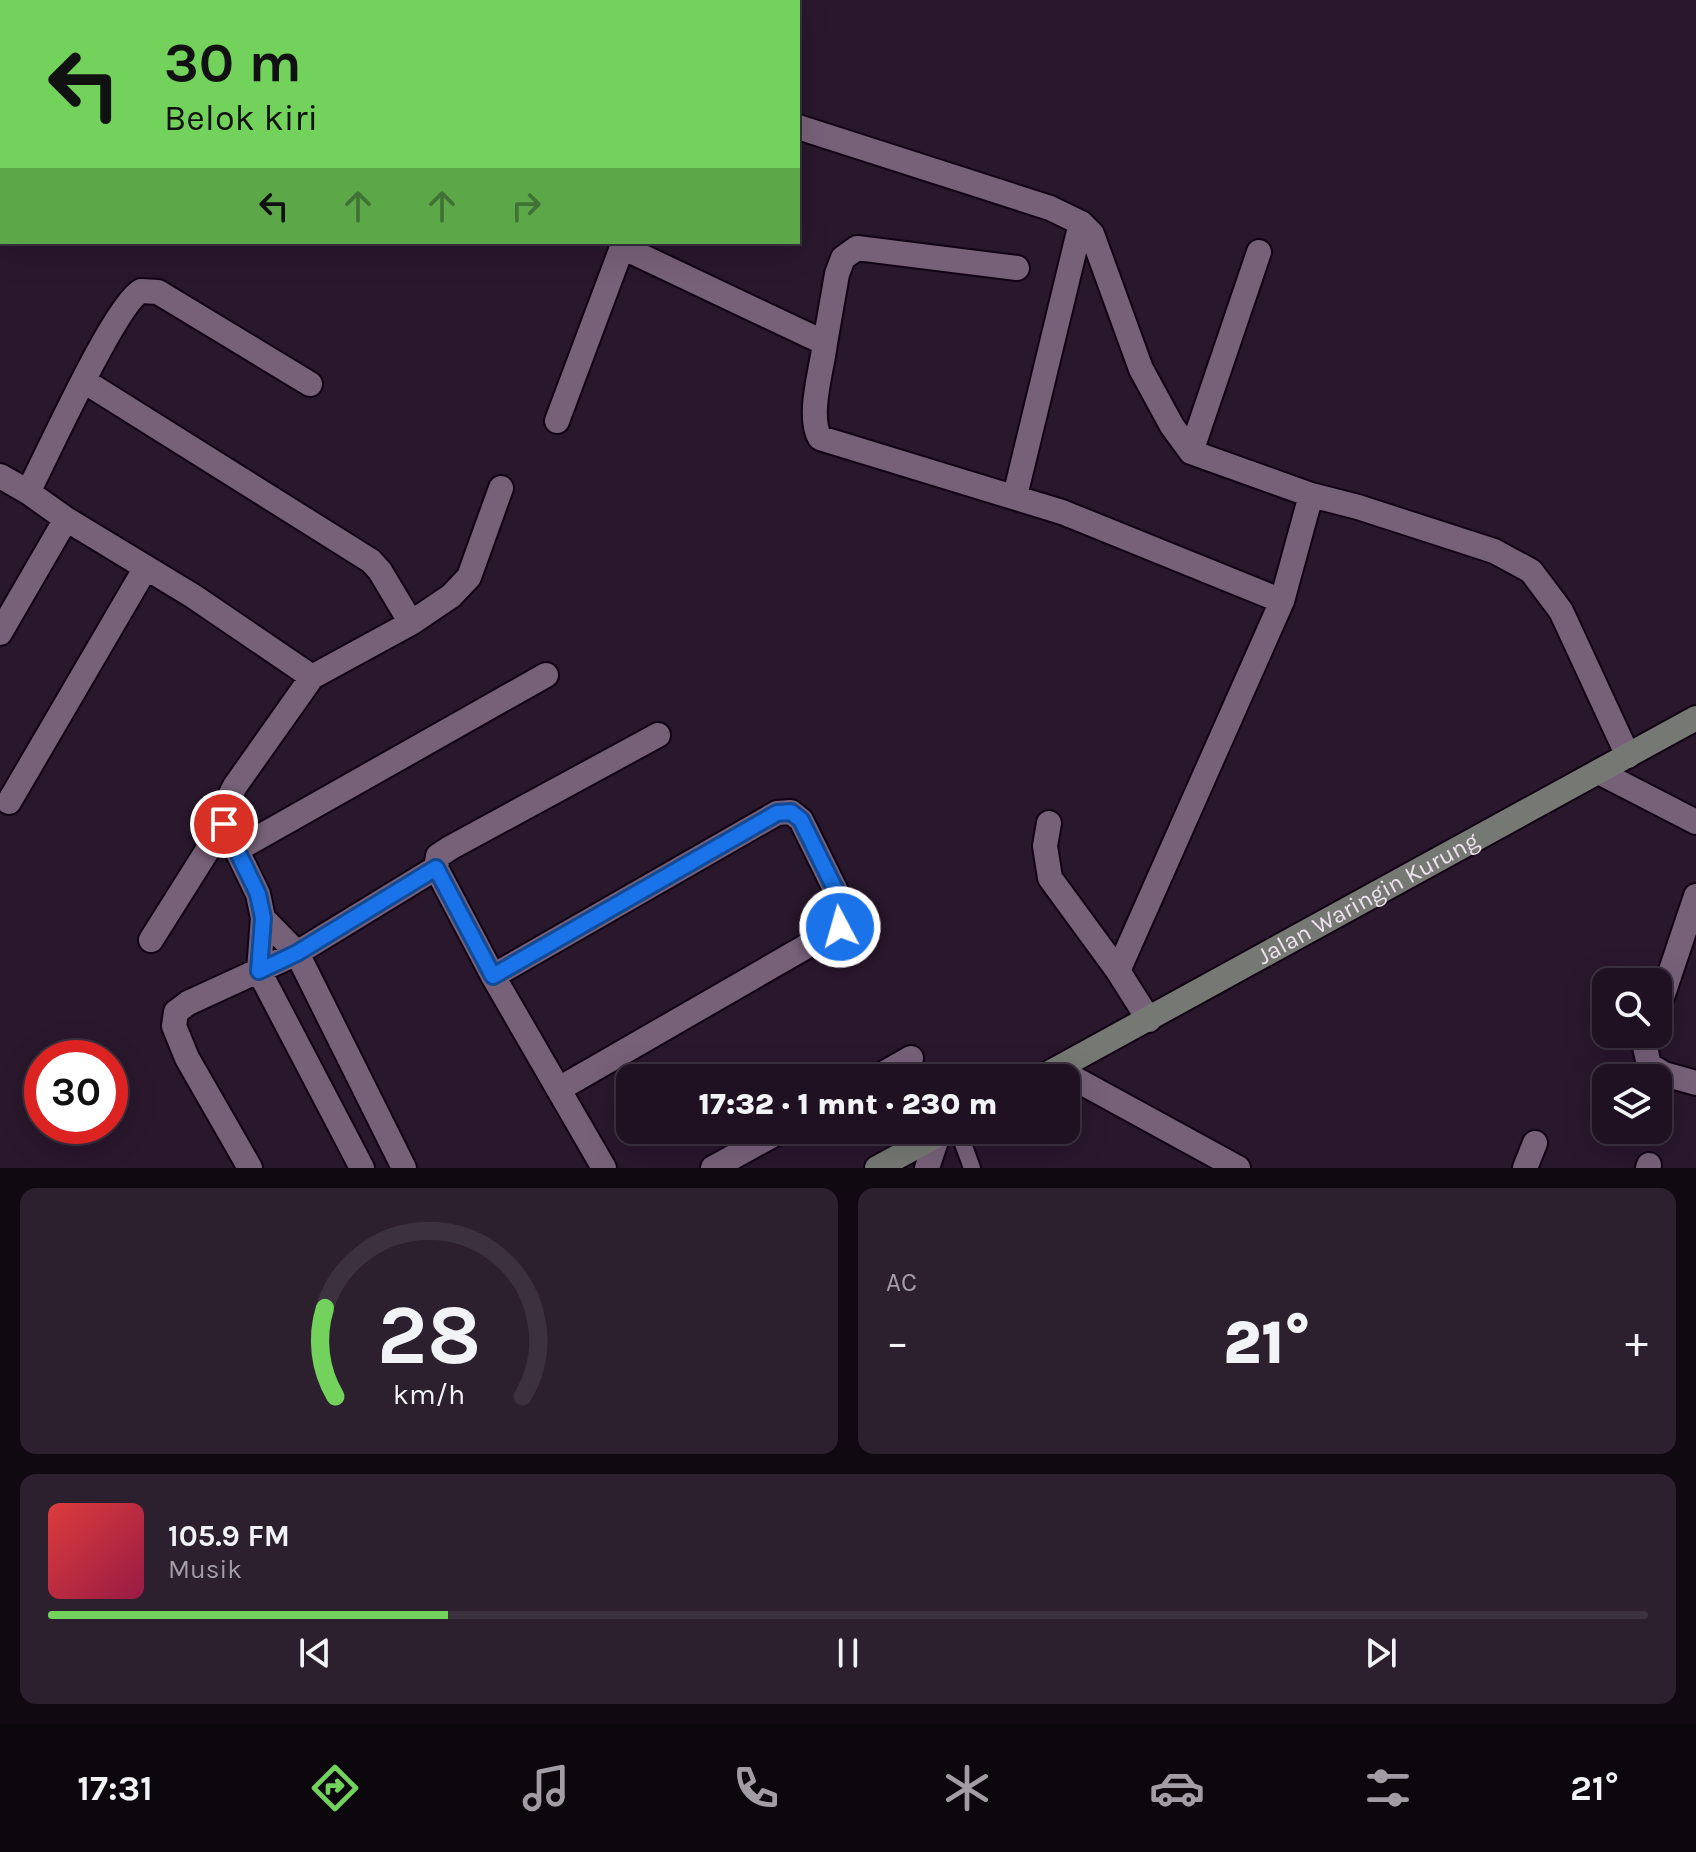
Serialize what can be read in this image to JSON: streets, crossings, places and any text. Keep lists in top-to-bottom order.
{
  "streets": {
    "street": ["Jalan Waringin Kurung"]
  },
  "page": {
    "turn": ["30 m", "Belok kiri"],
    "limit": "30",
    "trip": "17:32 · 1 mnt · 230 m",
    "tile": "AC",
    "heat": ["−", "21°", "+"],
    "song": ["105.9 FM", "Musik"],
    "tabs": ["17:31", "21°"],
    "gauge": ["28", "km/h"]
  }
}
